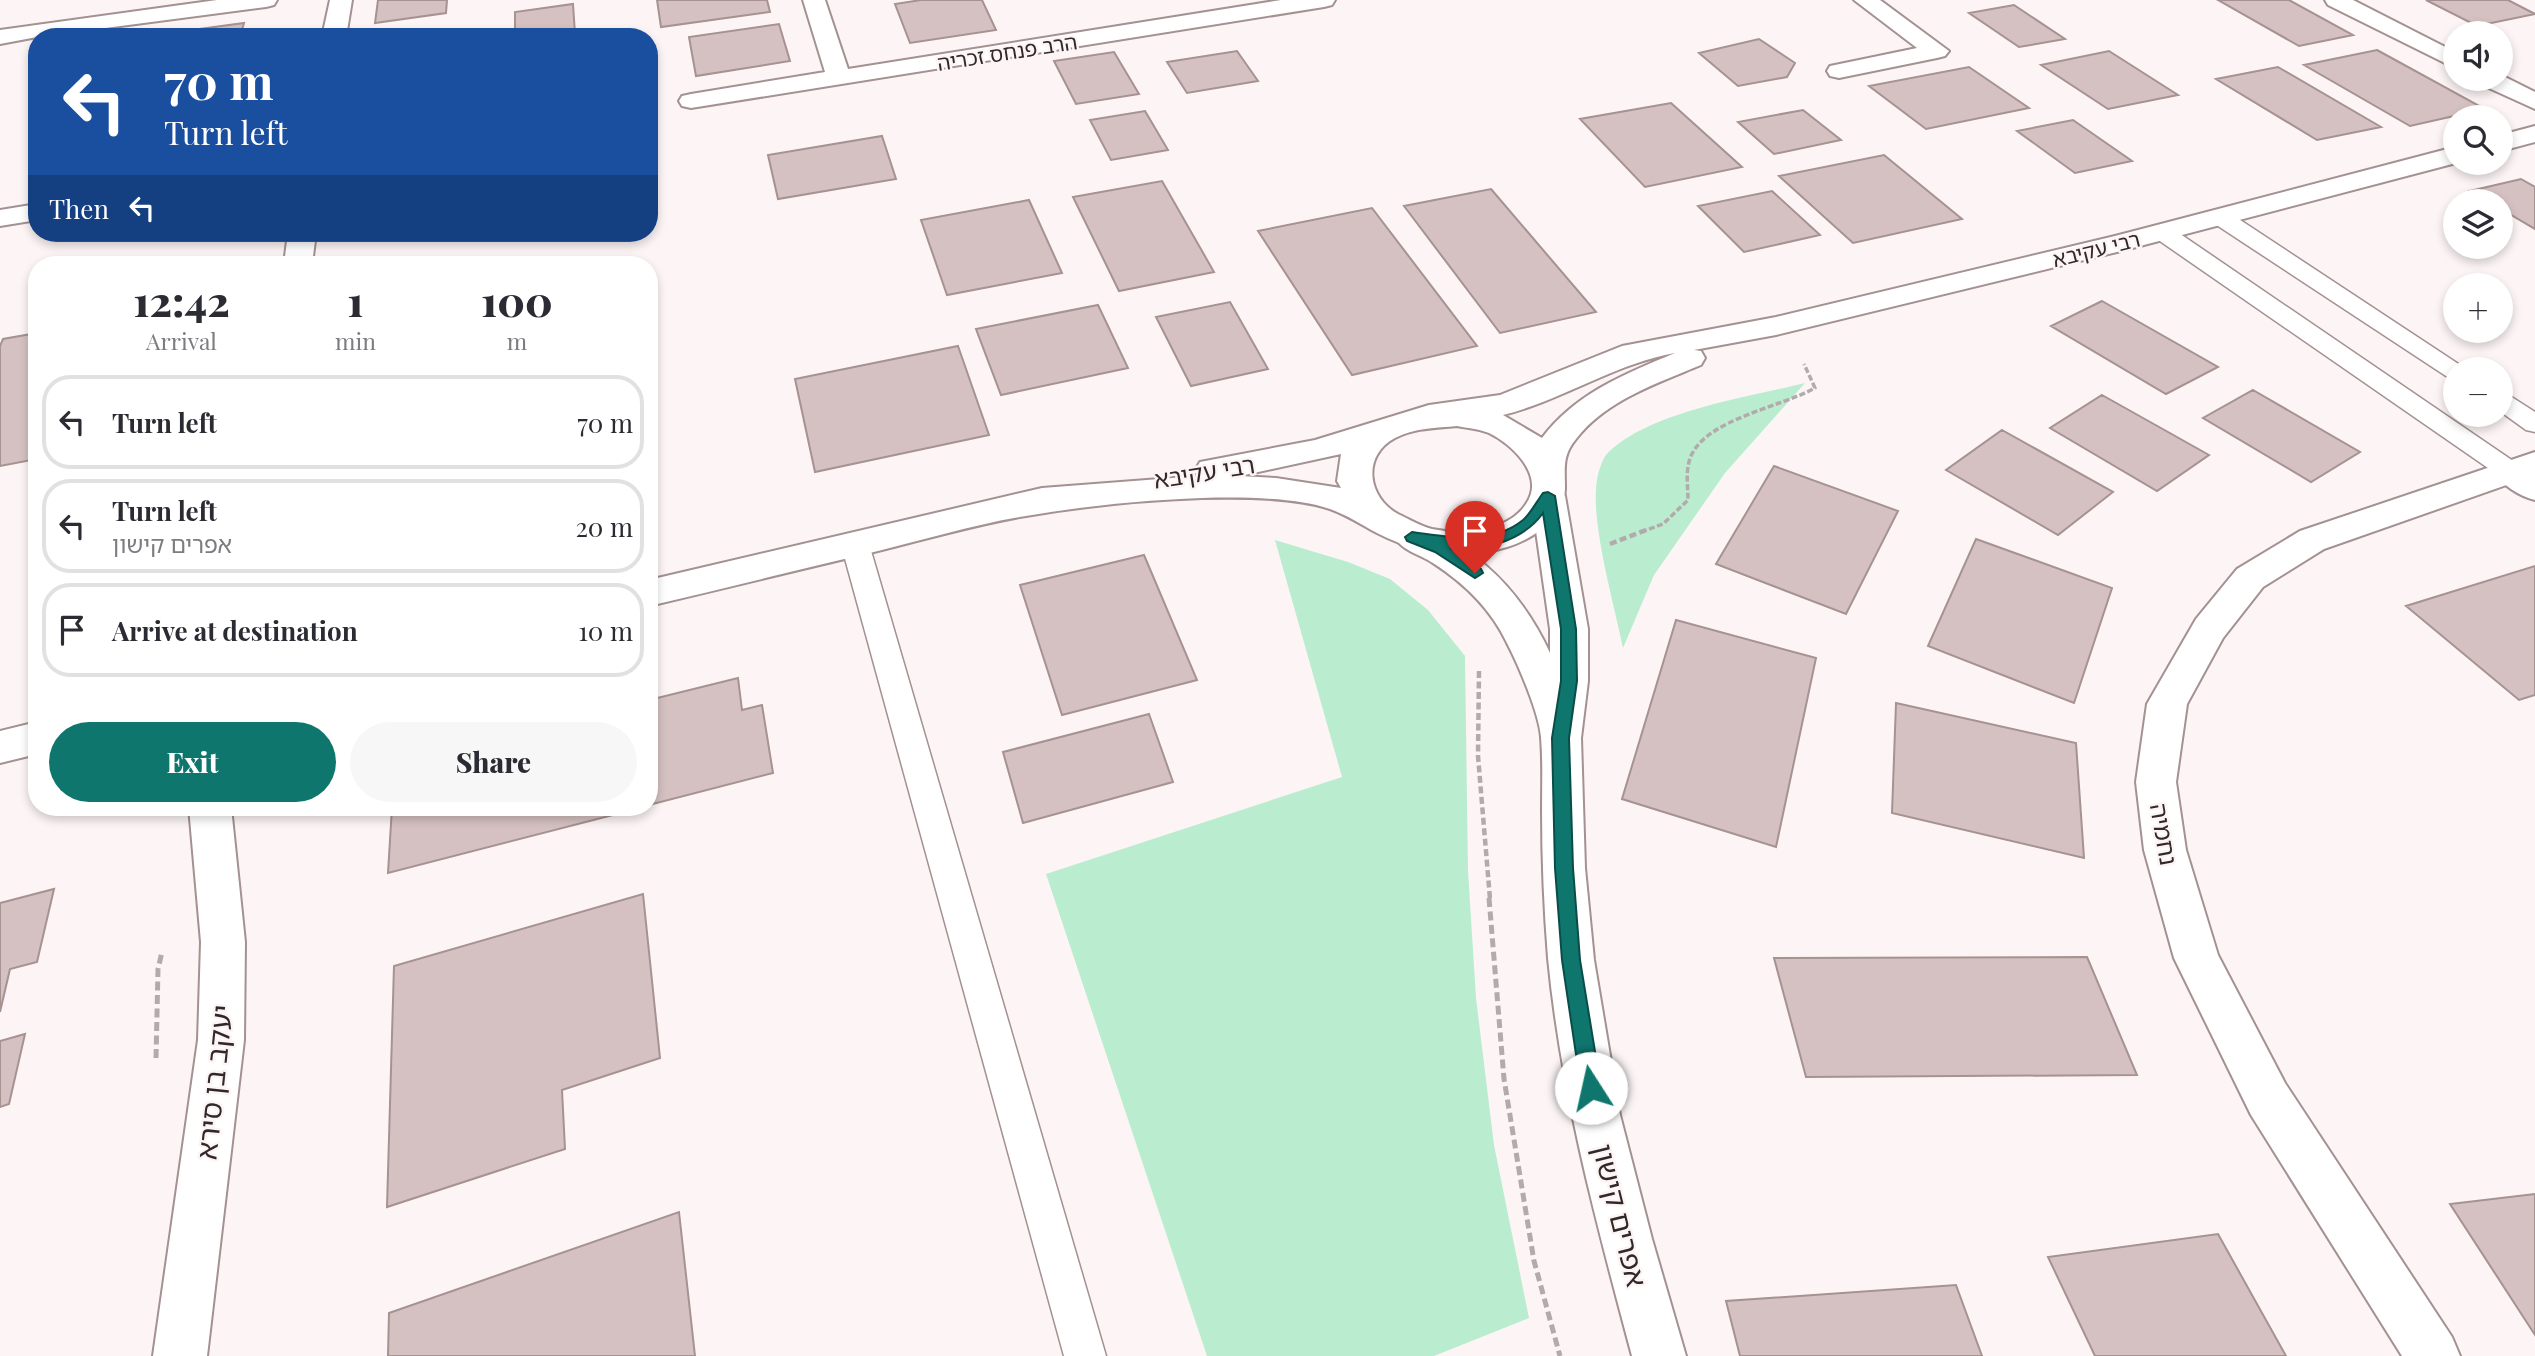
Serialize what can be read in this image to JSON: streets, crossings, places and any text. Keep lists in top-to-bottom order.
{
  "streets": {
    "street": [
      "הרב פנחס זכריה",
      "רבי עקיבא",
      "נחמיה",
      "יעקב בן סירא",
      "אפרים קישון"
    ]
  },
  "crossings": [
    ["רבי עקיבא", "אפרים קישון"]
  ],
  "page": {
    "map_buttons": ["+", "−"],
    "turn": ["70 m", "Turn left"],
    "then": "Then",
    "eta": [
      "12:42",
      "Arrival",
      "1",
      "min",
      "100",
      "m"
    ],
    "list": [
      {
        "name": "Turn left",
        "value": "70 m"
      },
      {
        "name": "Turn left",
        "note": "אפרים קישון",
        "value": "20 m"
      },
      {
        "name": "Arrive at destination",
        "value": "10 m"
      }
    ],
    "buttons": ["Exit", "Share"]
  }
}
